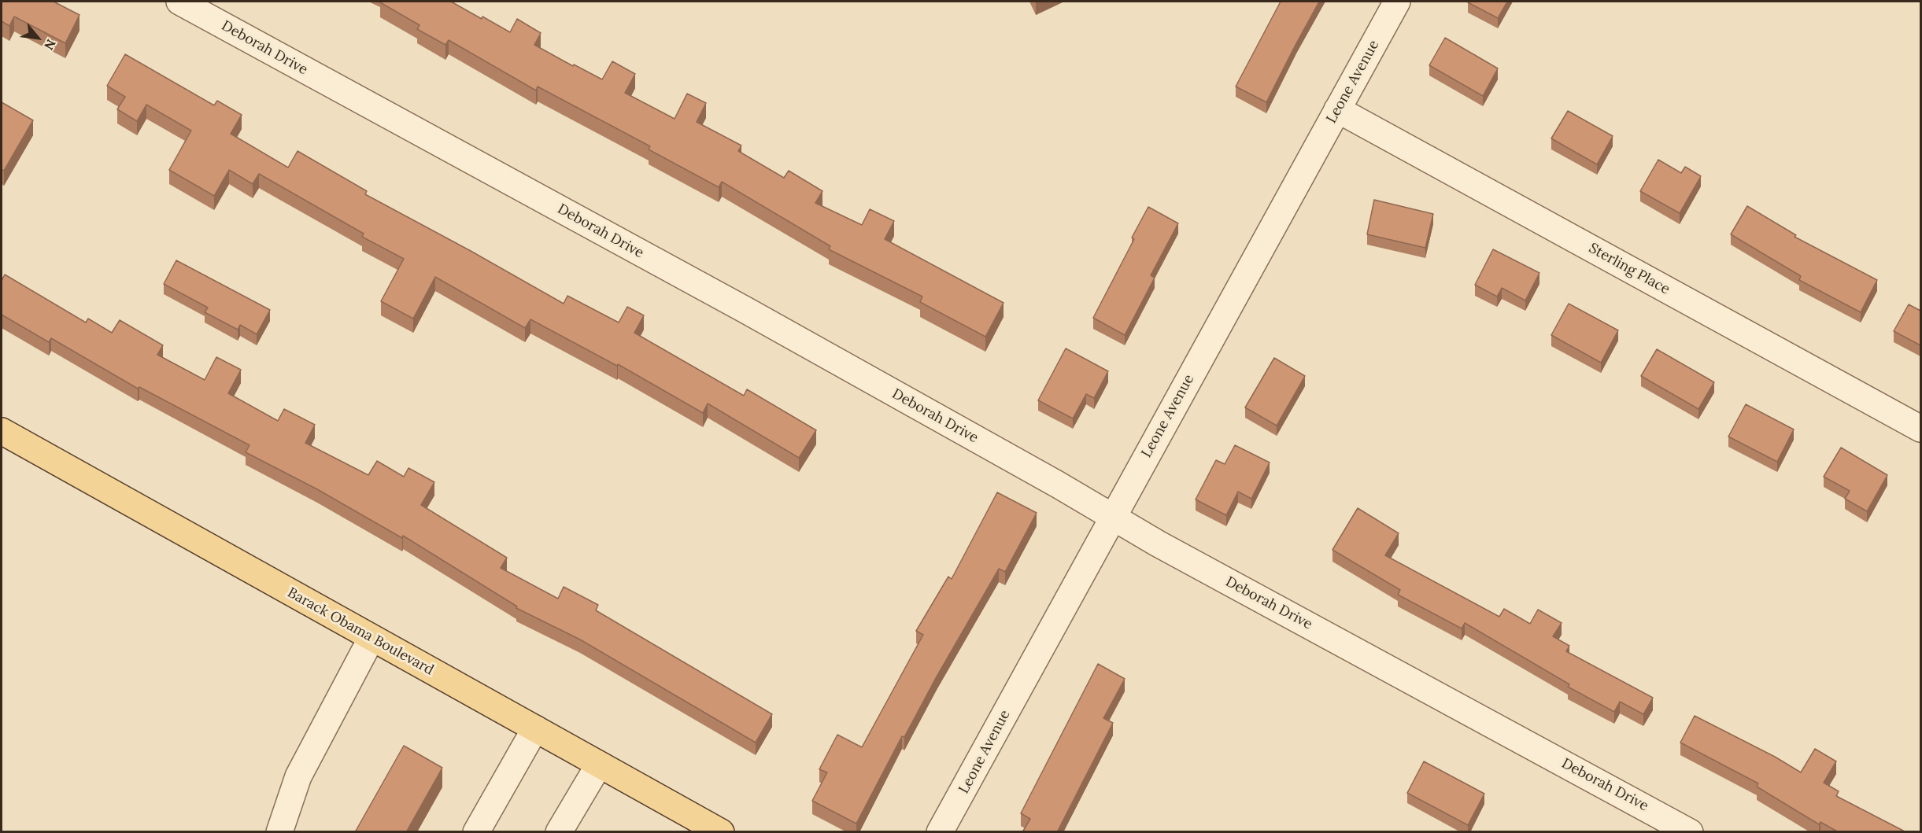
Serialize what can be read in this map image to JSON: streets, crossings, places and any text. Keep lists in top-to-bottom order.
{
  "streets": {
    "main road": ["Barack Obama Boulevard"],
    "street": ["Deborah Drive", "Leone Avenue", "Sterling Place"]
  },
  "crossings": [
    ["Deborah Drive", "Leone Avenue"],
    ["Leone Avenue", "Sterling Place"]
  ],
  "north": "bottom right"
}
